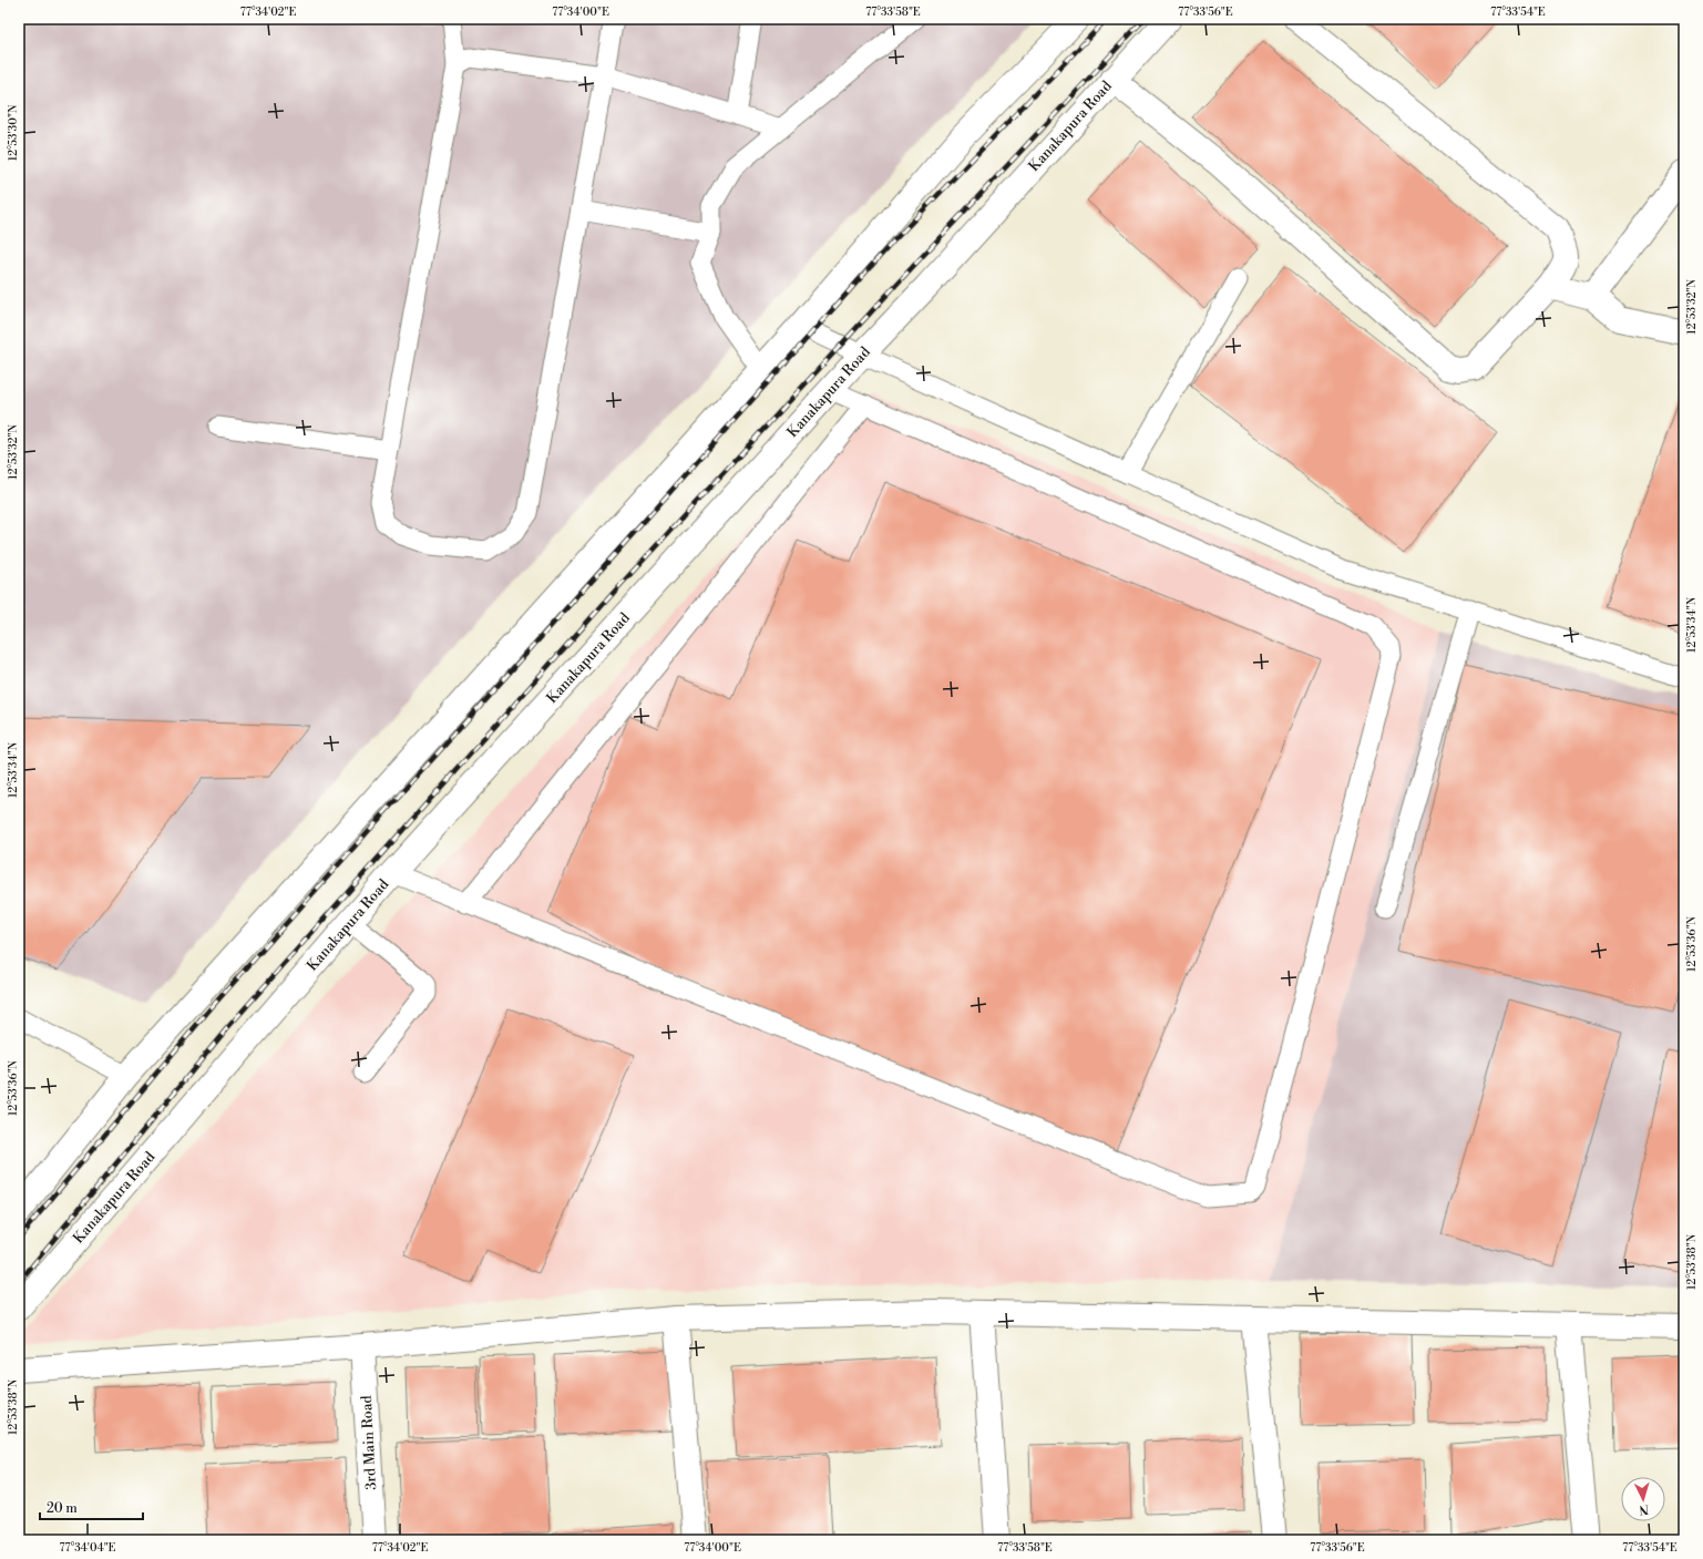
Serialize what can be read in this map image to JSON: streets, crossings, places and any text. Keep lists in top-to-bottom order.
{
  "streets": {
    "main road": ["Kanakapura Road", "3rd Main Road"]
  },
  "scale_bar": "20 m",
  "north": "bottom",
  "coordinates": [
    "77°34'02\"E",
    "77°34'00\"E",
    "77°33'58\"E",
    "77°33'56\"E",
    "77°33'54\"E",
    "12°53'30\"N",
    "12°53'32\"N",
    "12°53'34\"N",
    "12°53'36\"N",
    "12°53'38\"N",
    "77°34'04\"E"
  ]
}
